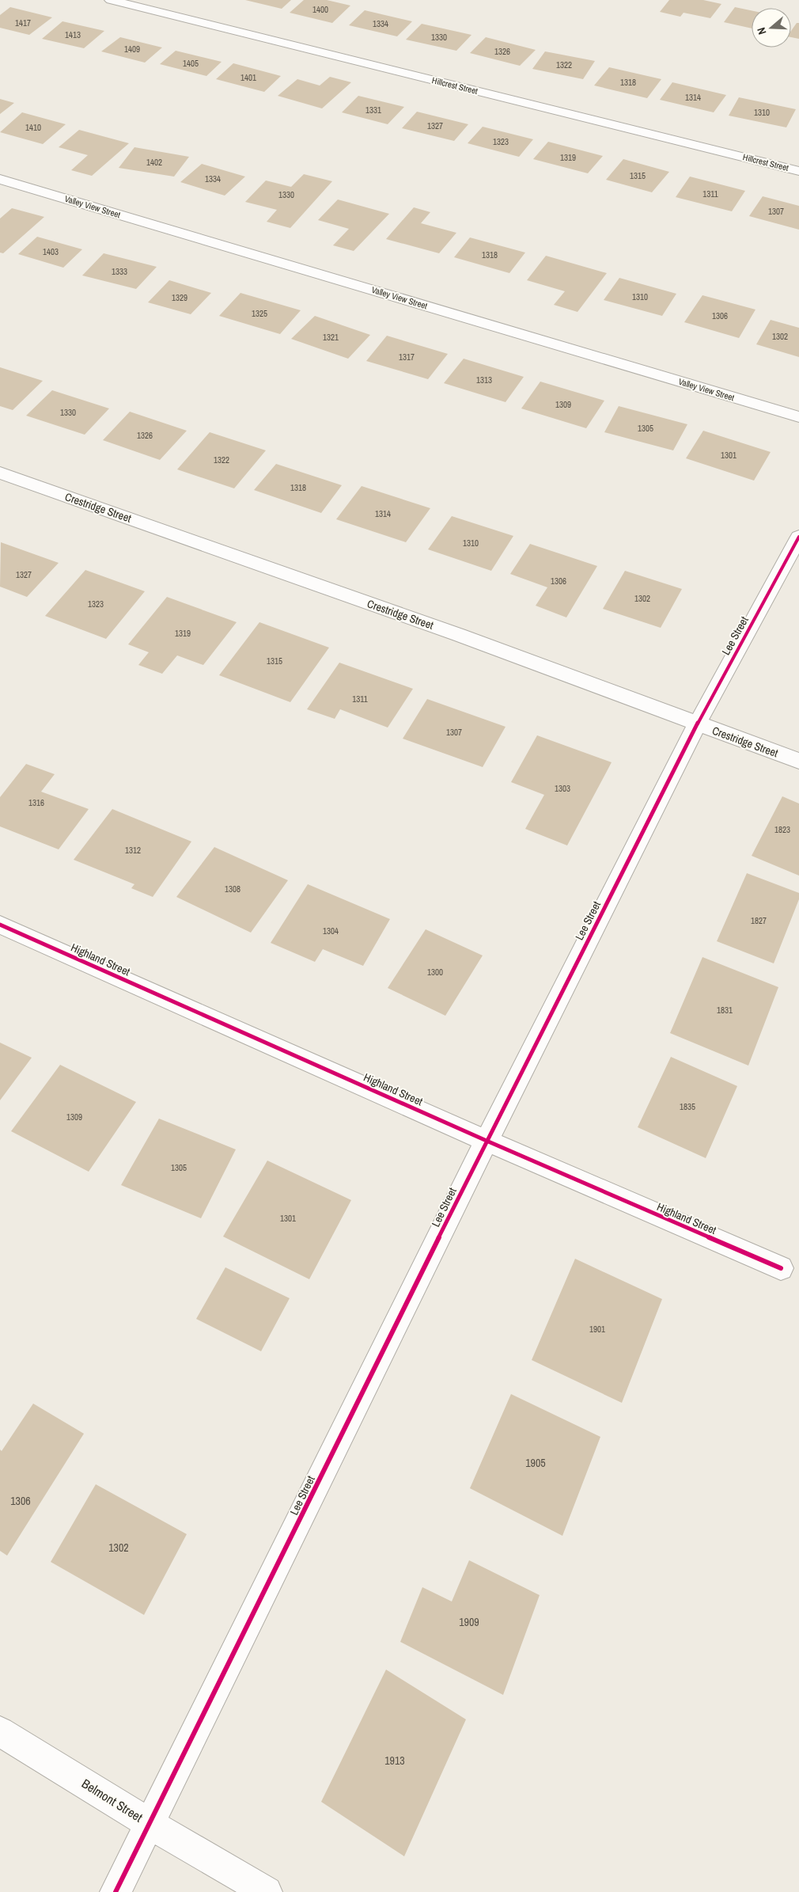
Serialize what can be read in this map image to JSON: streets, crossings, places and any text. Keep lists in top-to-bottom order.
{
  "streets": {
    "street": [
      "Hillcrest Street",
      "Valley View Street",
      "Crestridge Street",
      "Lee Street",
      "Highland Street",
      "Belmont Street"
    ]
  },
  "crossings": [
    ["Crestridge Street", "Lee Street"],
    ["Lee Street", "Highland Street"],
    ["Lee Street", "Belmont Street"]
  ],
  "house_numbers": [
    "1400",
    "1417",
    "1334",
    "1413",
    "1330",
    "1409",
    "1326",
    "1405",
    "1322",
    "1401",
    "1318",
    "1314",
    "1331",
    "1310",
    "1327",
    "1410",
    "1323",
    "1319",
    "1402",
    "1315",
    "1334",
    "1311",
    "1330",
    "1307",
    "1403",
    "1318",
    "1333",
    "1310",
    "1329",
    "1325",
    "1306",
    "1302",
    "1321",
    "1317",
    "1313",
    "1309",
    "1330",
    "1305",
    "1326",
    "1301",
    "1322",
    "1318",
    "1314",
    "1310",
    "1327",
    "1306",
    "1302",
    "1323",
    "1319",
    "1315",
    "1311",
    "1307",
    "1303",
    "1316",
    "1823",
    "1312",
    "1308",
    "1827",
    "1304",
    "1300",
    "1831",
    "1835",
    "1309",
    "1305",
    "1301",
    "1901",
    "1905",
    "1306",
    "1302",
    "1909",
    "1913"
  ],
  "north": "left"
}
